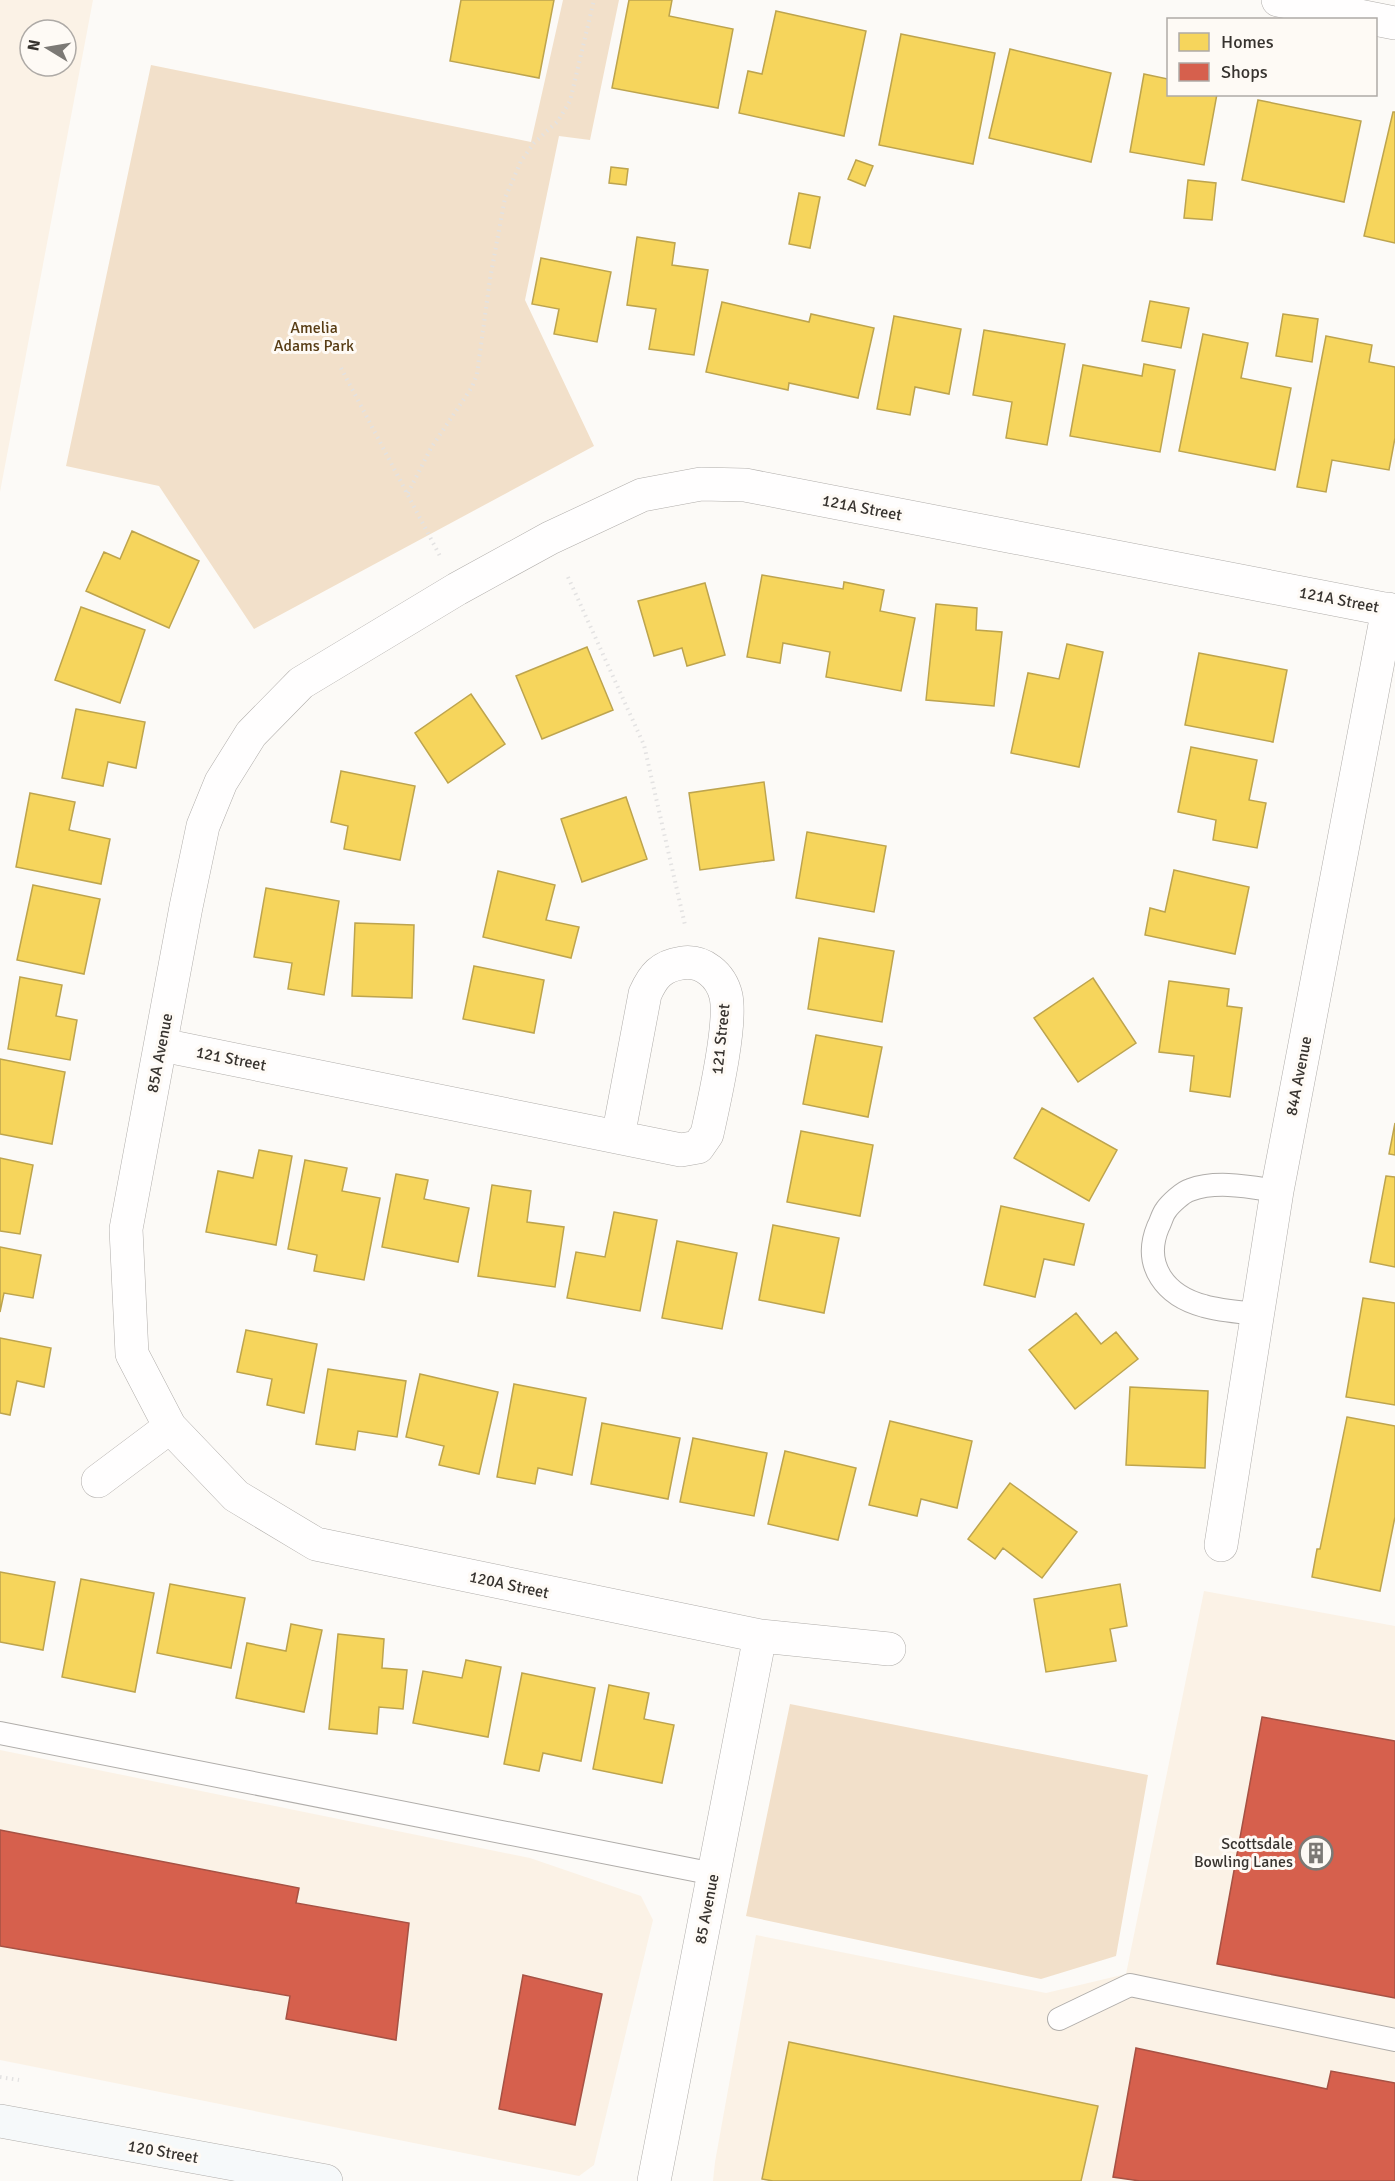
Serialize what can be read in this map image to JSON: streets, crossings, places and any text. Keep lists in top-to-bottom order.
{
  "streets": {
    "main road": ["120 Street"],
    "street": [
      "121A Street",
      "121 Street",
      "85A Avenue",
      "84A Avenue",
      "120A Street",
      "85 Avenue"
    ]
  },
  "crossings": [
    ["121A Street", "85A Avenue"],
    ["121A Street", "84A Avenue"],
    ["121 Street", "85A Avenue"],
    ["85A Avenue", "120A Street"],
    ["120A Street", "85 Avenue"]
  ],
  "parks": ["Amelia Adams Park"],
  "places": {
    "building": ["Scottsdale Bowling Lanes"]
  },
  "legend": ["Homes", "Shops"],
  "north": "left"
}
